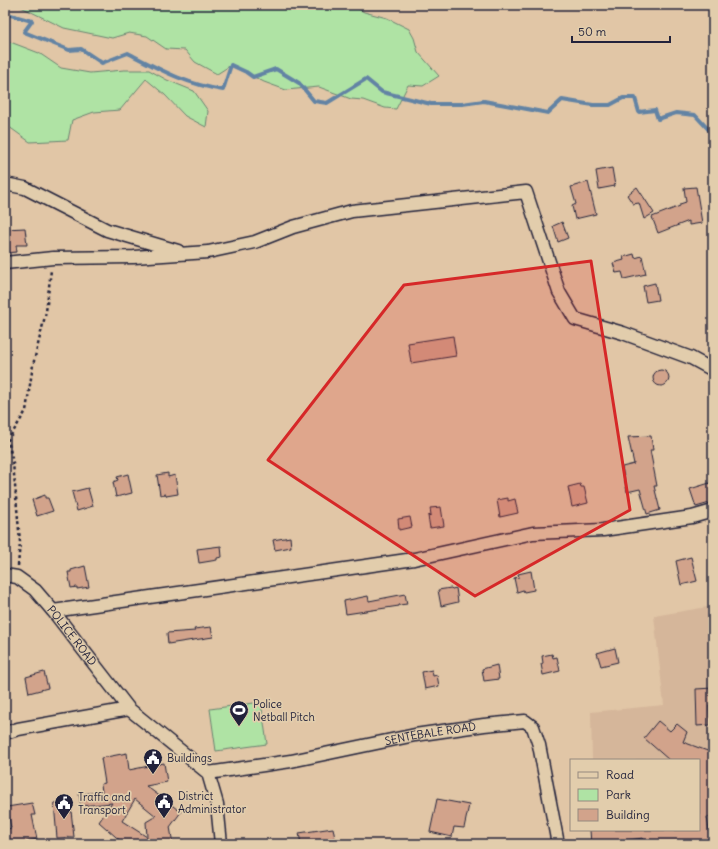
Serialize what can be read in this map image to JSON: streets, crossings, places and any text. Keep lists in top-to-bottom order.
{
  "streets": {
    "street": ["POLICE ROAD", "SENTEBALE ROAD"]
  },
  "crossings": [
    ["POLICE ROAD", "SENTEBALE ROAD"]
  ],
  "places": {
    "sports": ["Police Netball Pitch"],
    "public building": ["Buildings", "District Administrator", "Traffic and Transport"]
  },
  "legend": ["Road", "Park", "Building"],
  "scale_bar": "50 m"
}
